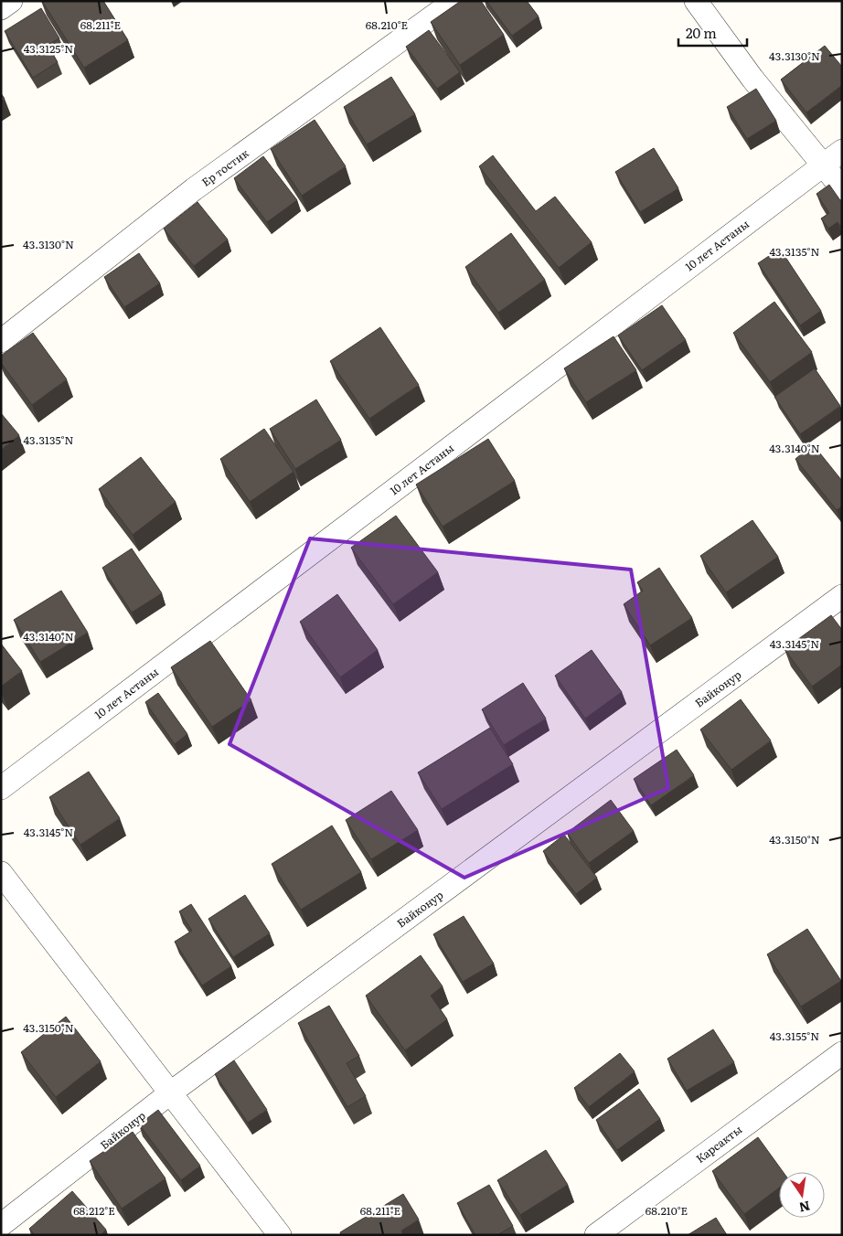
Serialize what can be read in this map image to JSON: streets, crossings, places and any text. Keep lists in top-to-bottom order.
{
  "streets": {
    "street": [
      "Ер тостик",
      "10 лет Астаны",
      "Байконур",
      "Карсакты"
    ]
  },
  "scale_bar": "20 m",
  "north": "bottom",
  "coordinates": [
    "68.211°E",
    "68.210°E",
    "43.3125°N",
    "43.3130°N",
    "43.3135°N",
    "43.3140°N",
    "43.3145°N",
    "43.3150°N",
    "43.3155°N",
    "68.212°E"
  ]
}
